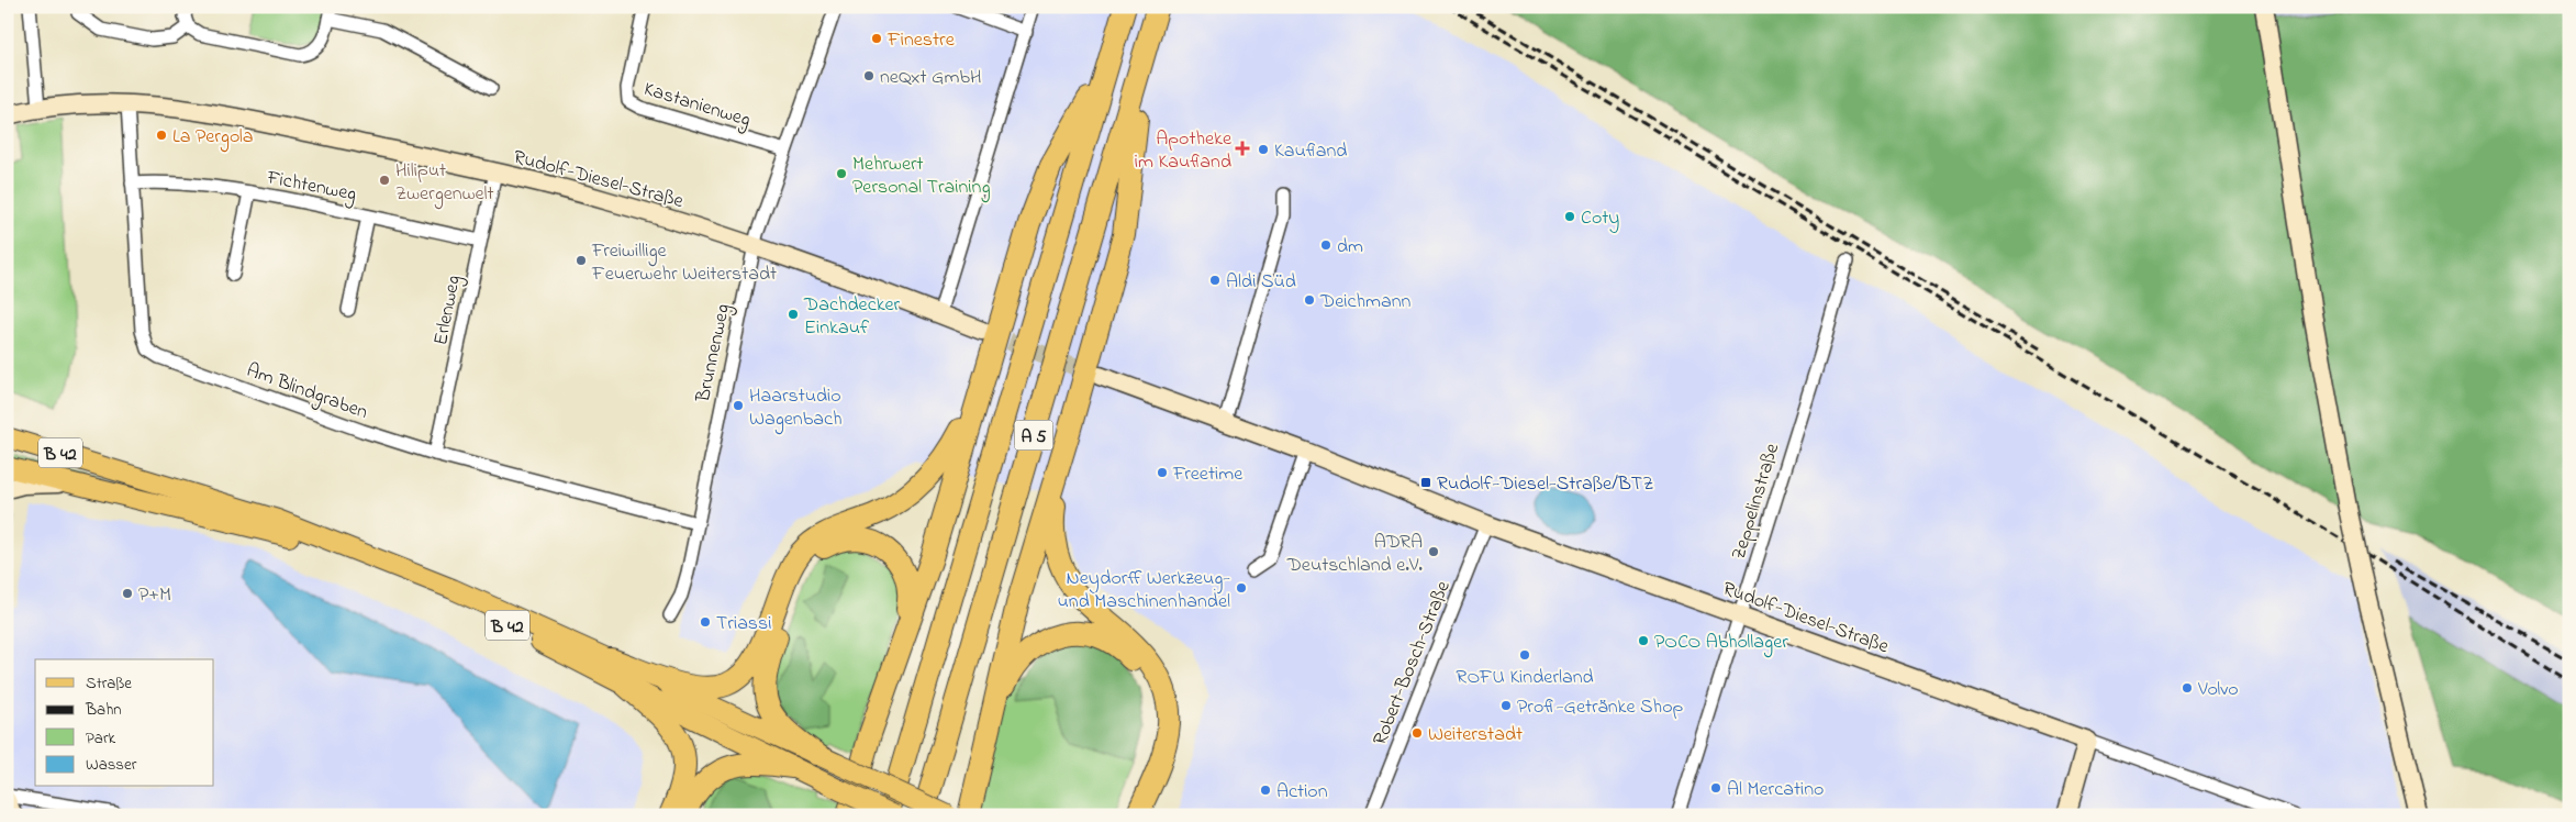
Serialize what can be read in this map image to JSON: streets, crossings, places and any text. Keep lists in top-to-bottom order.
{
  "streets": {
    "highway": ["A 5"],
    "main road": ["B 42"],
    "street": [
      "Kastanienweg",
      "Rudolf-Diesel-Straße",
      "Fichtenweg",
      "Erlenweg",
      "Brunnenweg",
      "Am Blindgraben",
      "Zeppelinstraße",
      "Robert-Bosch-Straße"
    ]
  },
  "crossings": [
    ["Kastanienweg", "Brunnenweg"],
    ["Rudolf-Diesel-Straße", "Erlenweg"],
    ["Rudolf-Diesel-Straße", "Brunnenweg"],
    ["Rudolf-Diesel-Straße", "Am Blindgraben"],
    ["Rudolf-Diesel-Straße", "Zeppelinstraße"],
    ["Rudolf-Diesel-Straße", "Robert-Bosch-Straße"],
    ["Fichtenweg", "Erlenweg"],
    ["Fichtenweg", "Am Blindgraben"],
    ["Erlenweg", "Am Blindgraben"],
    ["Brunnenweg", "Am Blindgraben"]
  ],
  "places": {
    "other": [
      "Finestre",
      "neQxt GmbH",
      "La Pergola",
      "Kaufland",
      "Mehrwert Personal Training",
      "Hiliput Zwergenwelt",
      "Coty",
      "dm",
      "Freiwillige Feuerwehr Weiterstadt",
      "Aldi Süd",
      "Deichmann",
      "Dachdecker Einkauf",
      "Haarstudio Wagenbach",
      "Freetime",
      "ADRA Deutschland e.V.",
      "Neydorff Werkzeug- und Maschinenhandel",
      "P+M",
      "Triassi",
      "POCO Abhollager",
      "ROFU Kinderland",
      "Volvo",
      "Profi-Getränke Shop",
      "Weiterstadt",
      "Al Mercatino",
      "Action"
    ],
    "health": ["Apotheke im Kaufland"],
    "transit": ["Rudolf-Diesel-Straße/BTZ"]
  },
  "legend": [
    "Straße",
    "Bahn",
    "Park",
    "Wasser"
  ]
}
